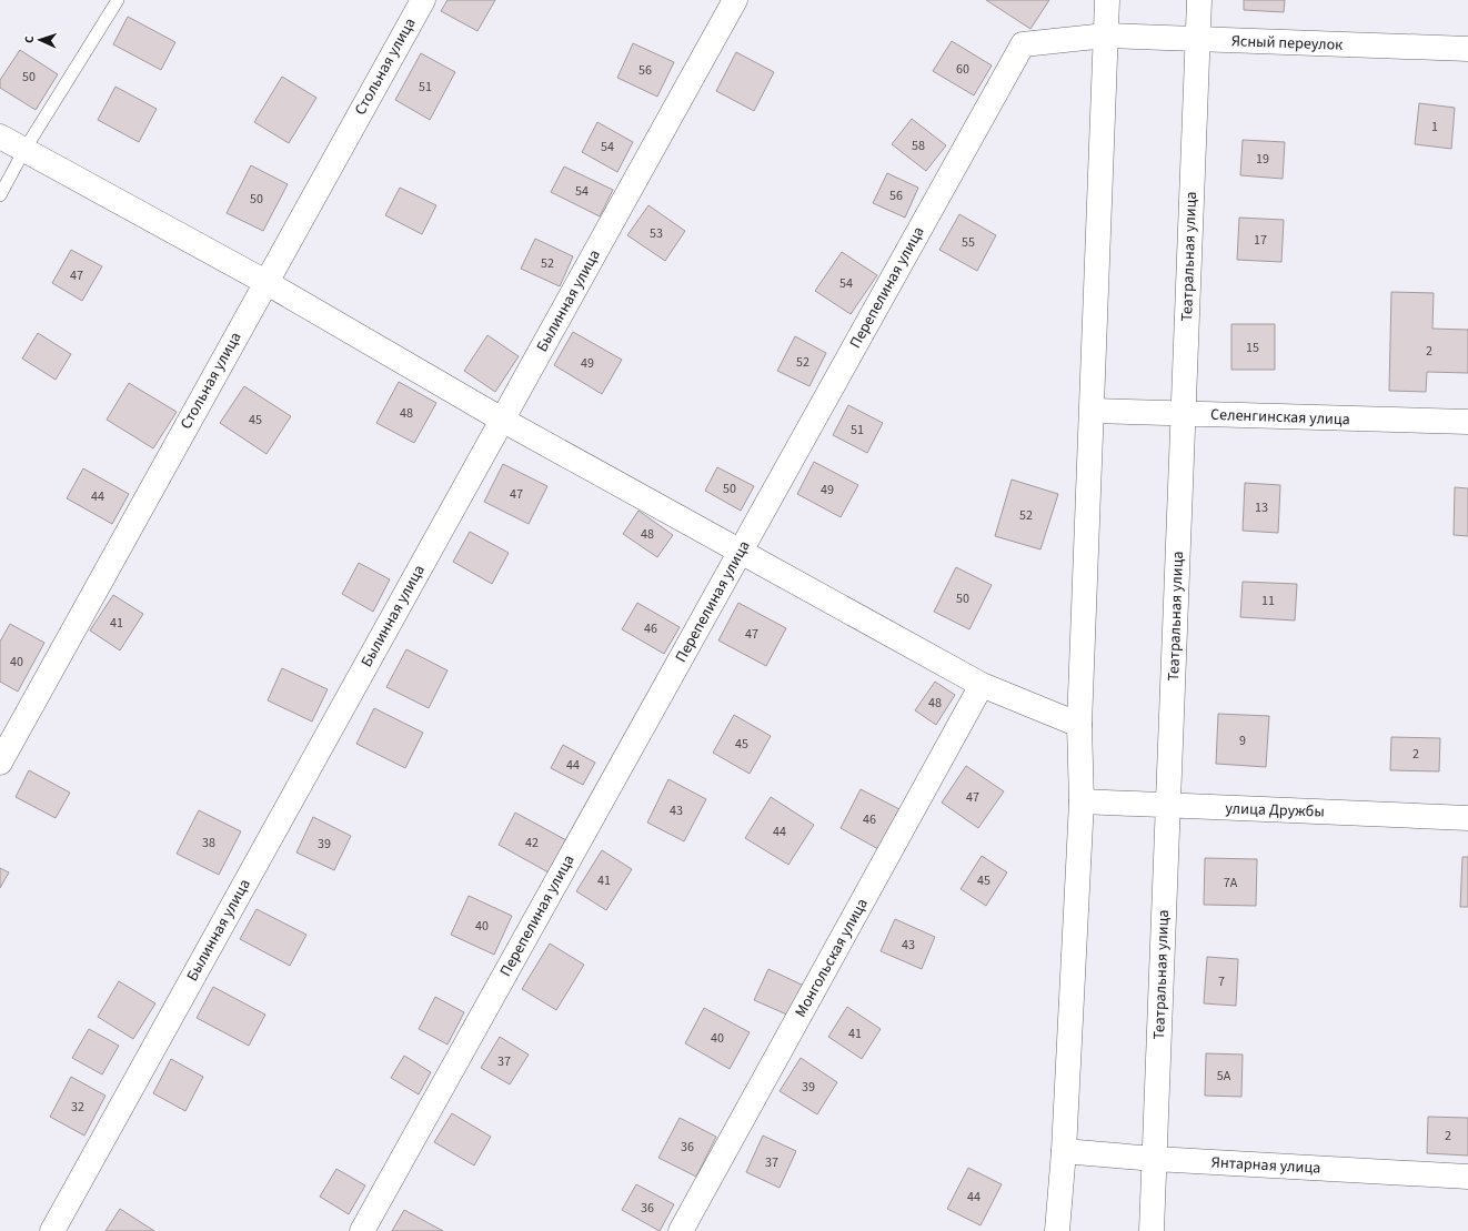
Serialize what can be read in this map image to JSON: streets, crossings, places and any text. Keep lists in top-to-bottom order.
{
  "streets": {
    "street": [
      "Ясный переулок",
      "Стольная улица",
      "Театральная улица",
      "Перепелиная улица",
      "Былинная улица",
      "Селенгинская улица",
      "улица Дружбы",
      "Монгольская улица",
      "Янтарная улица"
    ]
  },
  "crossings": [
    ["Ясный переулок", "Театральная улица"],
    ["Ясный переулок", "Перепелиная улица"],
    ["Театральная улица", "Селенгинская улица"],
    ["Театральная улица", "улица Дружбы"],
    ["Театральная улица", "Янтарная улица"]
  ],
  "house_numbers": [
    "60",
    "56",
    "50",
    "51",
    "1",
    "58",
    "54",
    "19",
    "54",
    "56",
    "50",
    "53",
    "17",
    "55",
    "52",
    "47",
    "54",
    "15",
    "2",
    "52",
    "49",
    "48",
    "45",
    "51",
    "50",
    "49",
    "47",
    "44",
    "13",
    "52",
    "48",
    "50",
    "11",
    "41",
    "46",
    "47",
    "40",
    "48",
    "9",
    "45",
    "2",
    "44",
    "47",
    "43",
    "46",
    "44",
    "38",
    "42",
    "39",
    "41",
    "45",
    "7А",
    "40",
    "43",
    "7",
    "41",
    "40",
    "37",
    "5А",
    "39",
    "32",
    "2",
    "36",
    "37",
    "44",
    "36"
  ],
  "north": "left"
}
